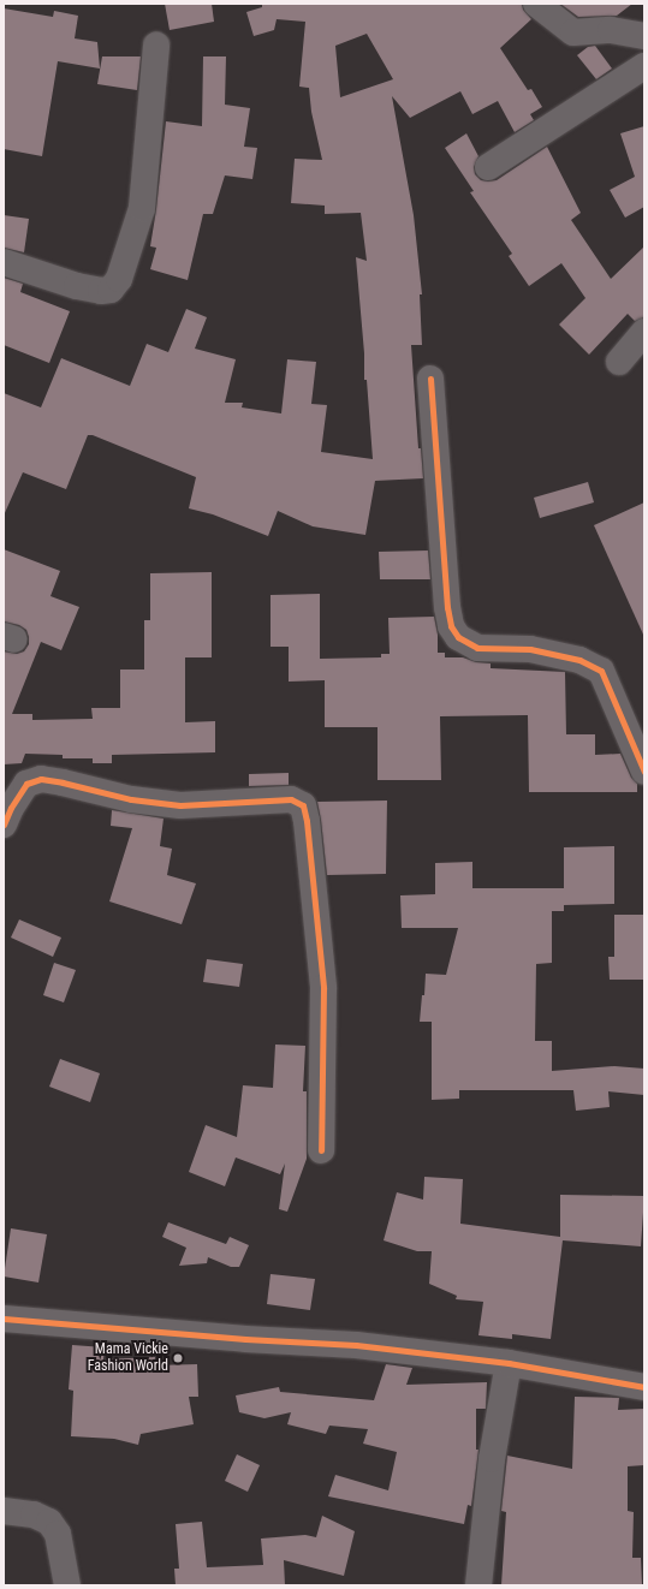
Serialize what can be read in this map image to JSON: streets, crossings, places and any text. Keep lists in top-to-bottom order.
{
  "places": ["Mama Vickie Fashion World"]
}
